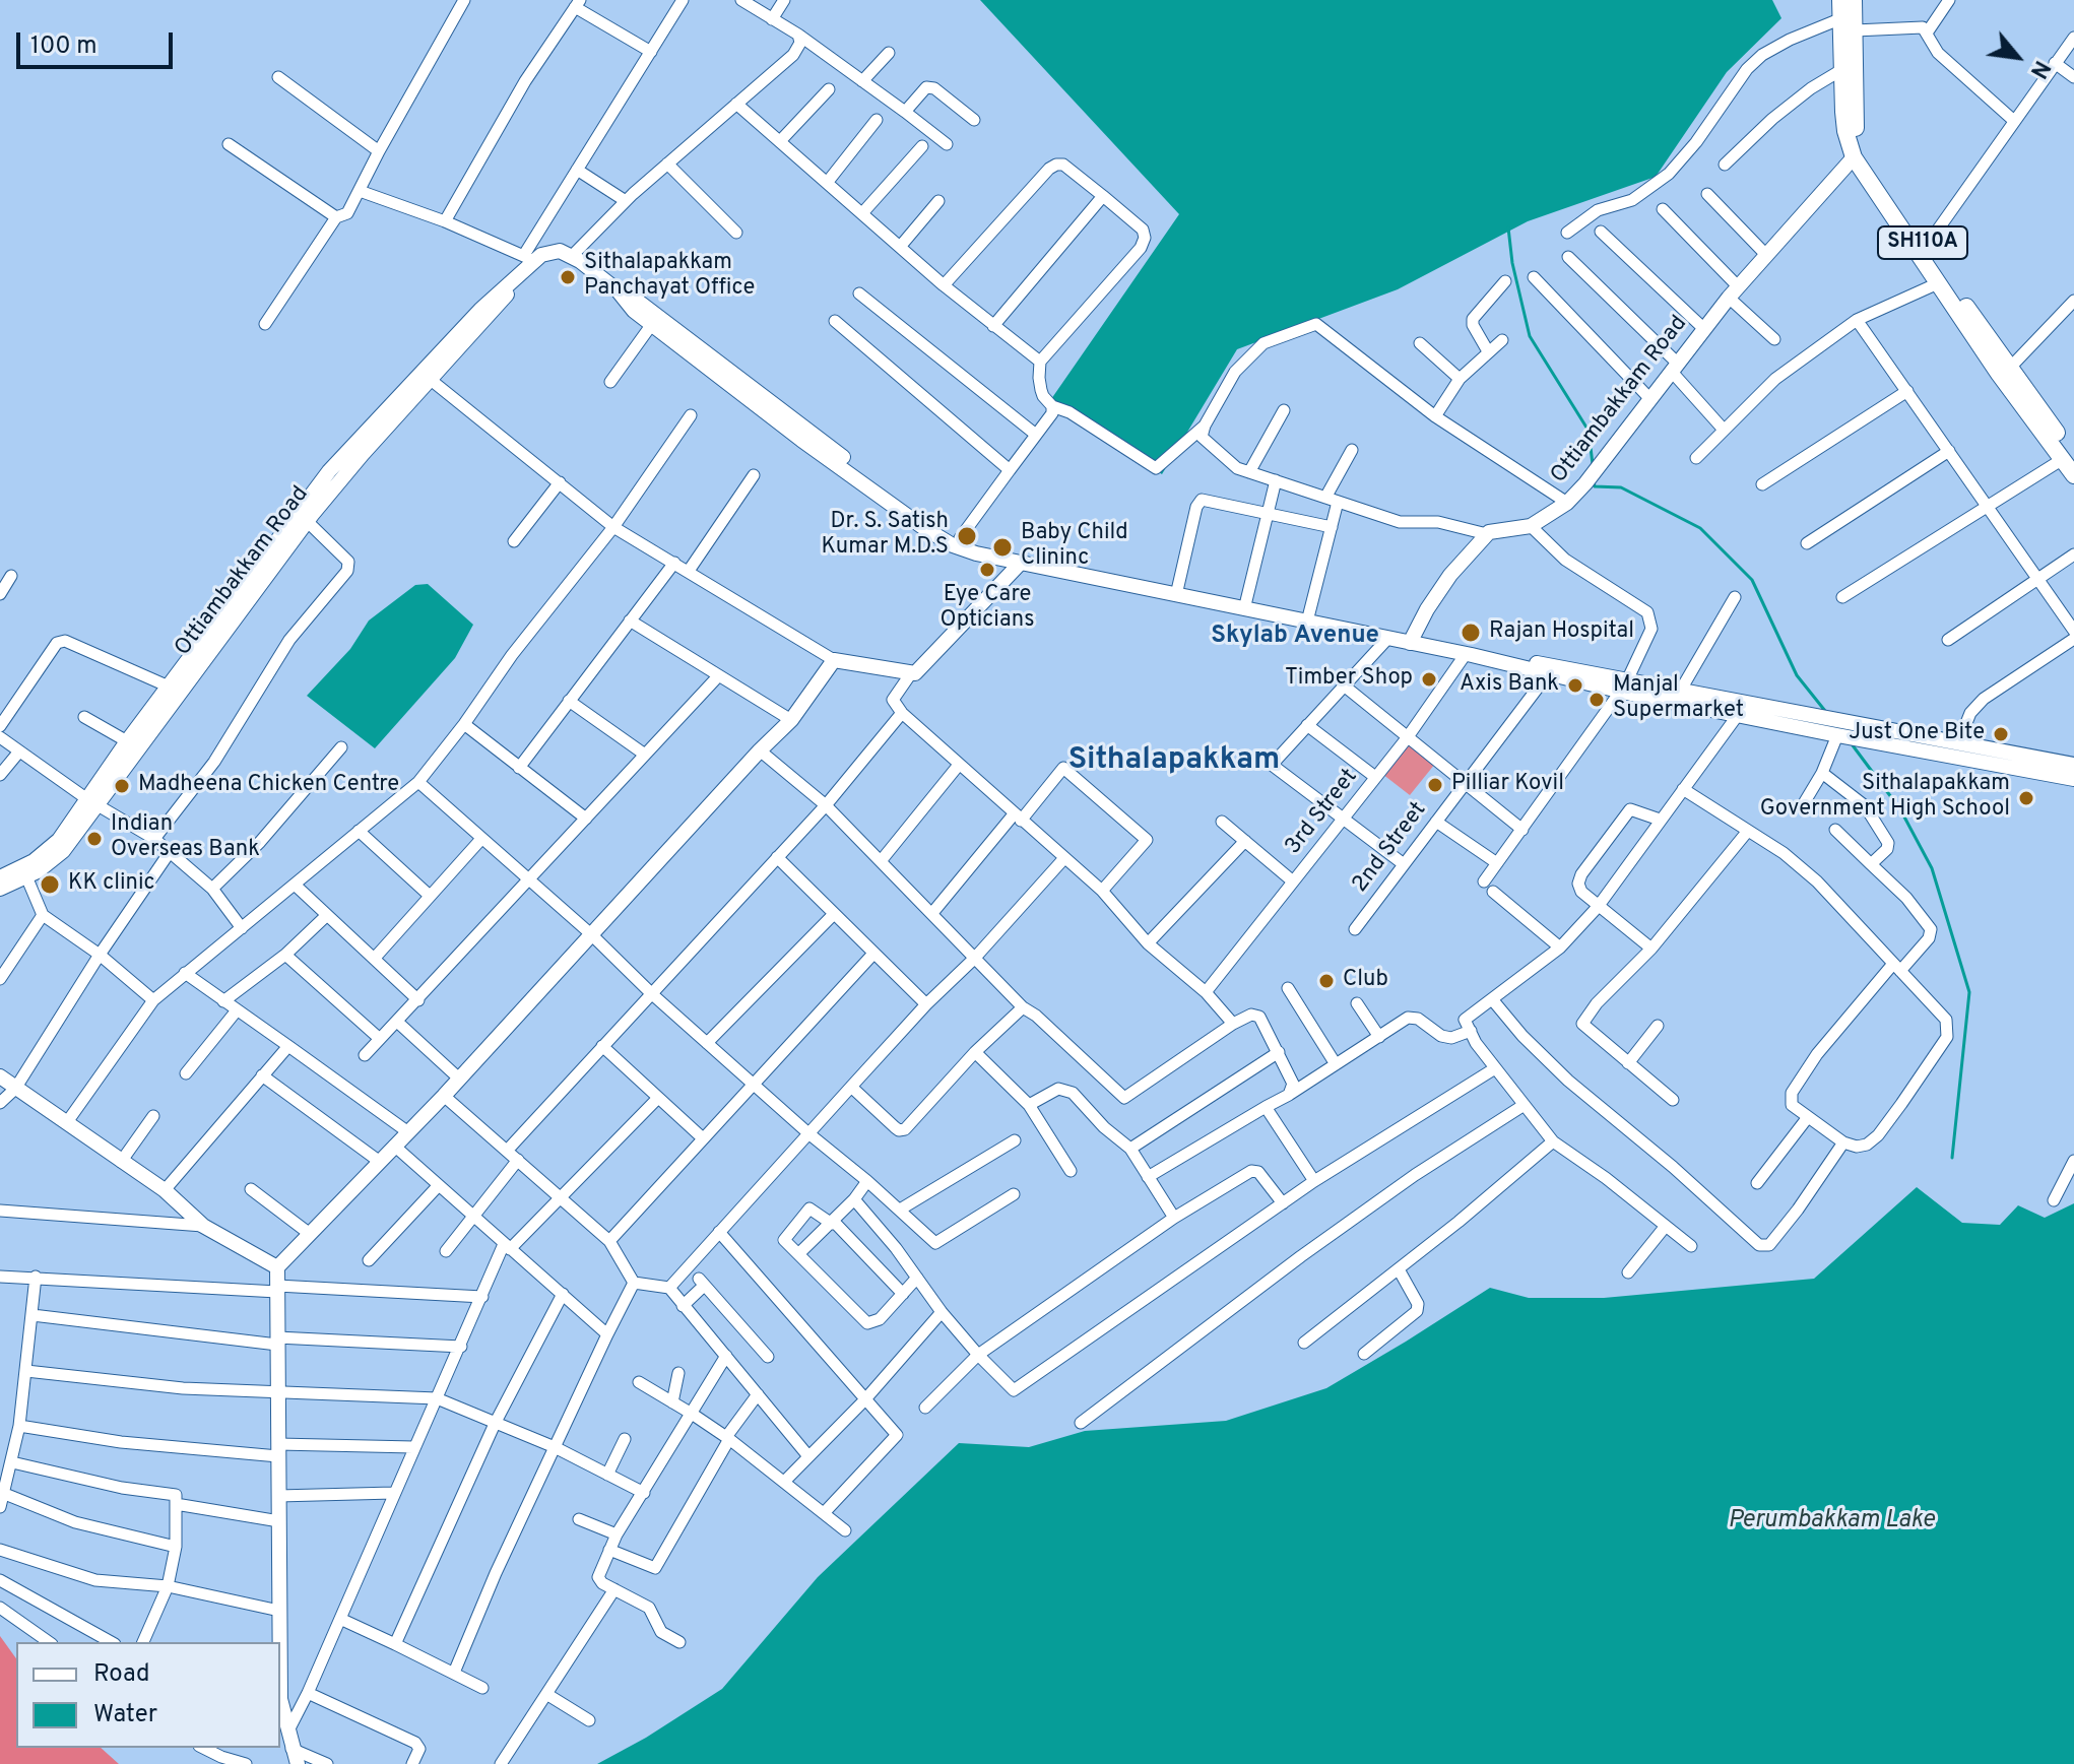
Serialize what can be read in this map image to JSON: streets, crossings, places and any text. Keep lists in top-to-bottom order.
{
  "streets": {
    "main road": ["SH110A"],
    "street": ["Ottiambakkam Road", "3rd Street", "2nd Street"]
  },
  "crossings": [
    ["SH110A", "Ottiambakkam Road"]
  ],
  "districts": ["Skylab Avenue", "Sithalapakkam"],
  "water": ["Perumbakkam Lake"],
  "places": [
    "Sithalapakkam Panchayat Office",
    "Dr. S. Satish Kumar M.D.S",
    "Baby Child Clininc",
    "Eye Care Opticians",
    "Rajan Hospital",
    "Timber Shop",
    "Axis Bank",
    "Manjal Supermarket",
    "Just One Bite",
    "Pilliar Kovil",
    "Madheena Chicken Centre",
    "Sithalapakkam Government High School",
    "Indian Overseas Bank",
    "KK clinic",
    "Club"
  ],
  "legend": ["Road", "Water"],
  "scale_bar": "100 m",
  "north": "bottom right"
}
